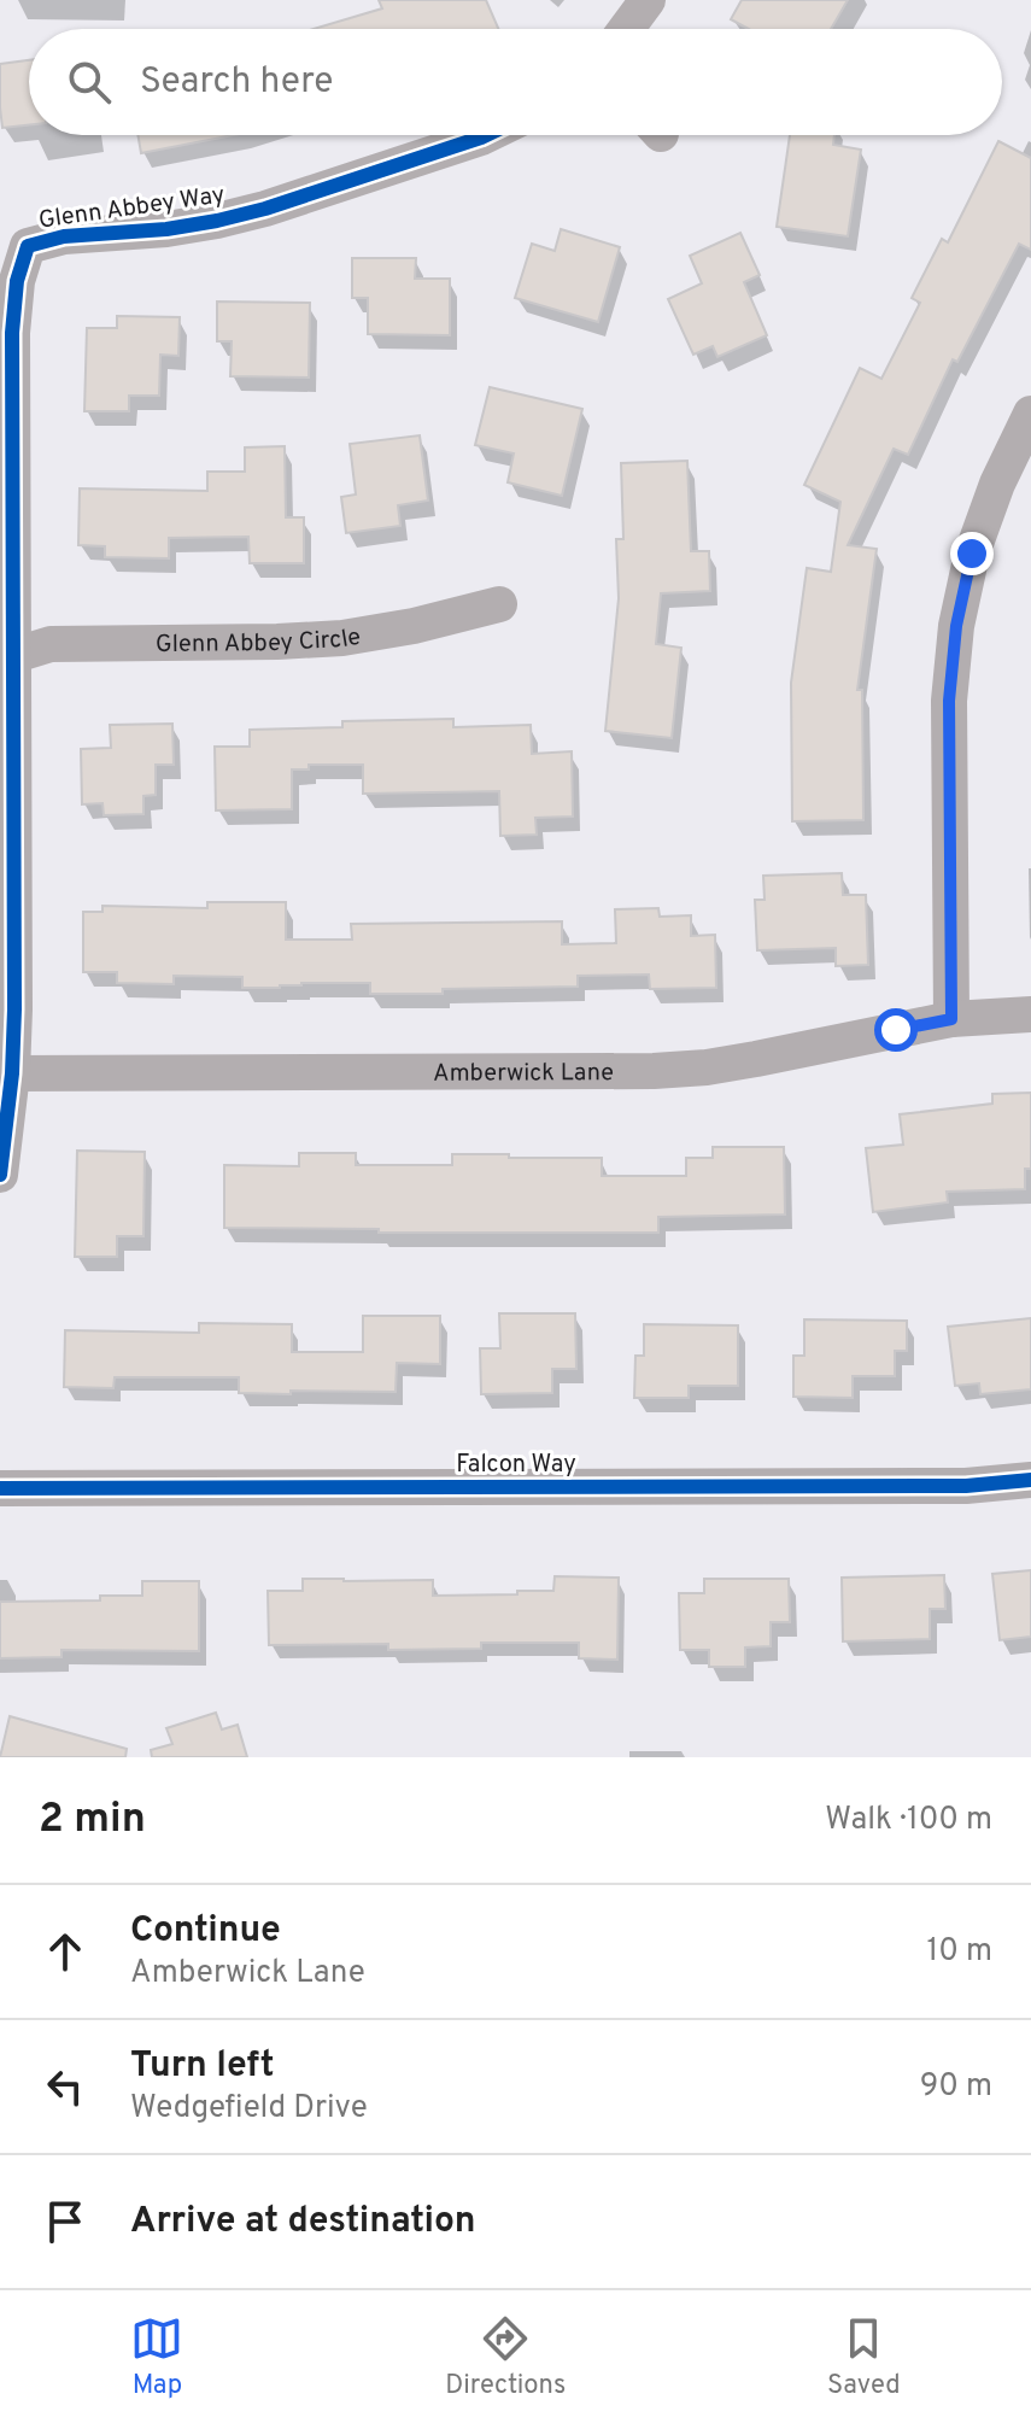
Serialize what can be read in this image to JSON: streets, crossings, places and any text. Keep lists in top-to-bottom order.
{
  "streets": {
    "street": [
      "Glenn Abbey Way",
      "Glenn Abbey Circle",
      "Amberwick Lane",
      "Falcon Way"
    ]
  },
  "crossings": [
    ["Glenn Abbey Way", "Glenn Abbey Circle"],
    ["Glenn Abbey Way", "Amberwick Lane"]
  ],
  "page": {
    "search": "Search here",
    "heading": ["2 min", "Walk · 100 m"],
    "list": [
      ["Continue", "Amberwick Lane", "10 m"],
      ["Turn left", "Wedgefield Drive", "90 m"],
      "Arrive at destination"
    ],
    "nav": ["Map", "Directions", "Saved"]
  }
}
